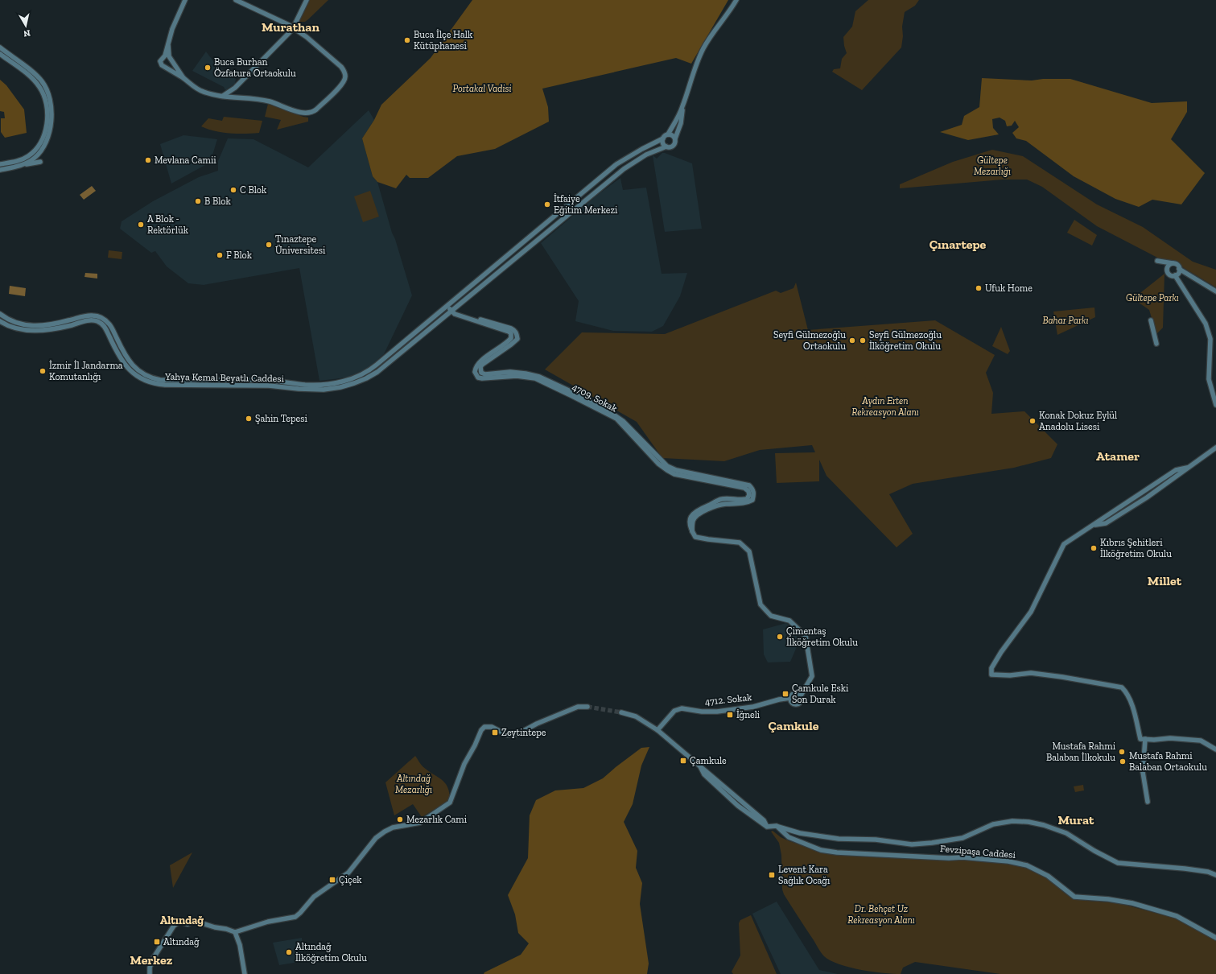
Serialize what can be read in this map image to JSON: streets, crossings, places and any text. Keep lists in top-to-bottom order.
{
  "streets": {
    "street": [
      "Yahya Kemal Beyatlı Caddesi",
      "4709. Sokak",
      "4712. Sokak",
      "Fevzipaşa Caddesi"
    ]
  },
  "crossings": [
    ["Yahya Kemal Beyatlı Caddesi", "4709. Sokak"],
    ["4709. Sokak", "4712. Sokak"]
  ],
  "districts": [
    "Murathan",
    "Çınartepe",
    "Atamer",
    "Millet",
    "Çamkule",
    "Murat",
    "Altındağ",
    "Merkez"
  ],
  "parks": [
    "Portakal Vadisi",
    "Gültepe Mezarlığı",
    "Gültepe Parkı",
    "Bahar Parkı",
    "Aydın Erten Rekreasyon Alanı",
    "Altındağ Mezarlığı",
    "Dr. Behçet Uz Rekreasyon Alanı"
  ],
  "places": {
    "other": [
      "Buca İlçe Halk Kütüphanesi",
      "Buca Burhan Özfatura Ortaokulu",
      "Mevlana Camii",
      "C Blok",
      "B Blok",
      "İtfaiye Eğitim Merkezi",
      "A Blok - Rektörlük",
      "Tınaztepe Üniversitesi",
      "F Blok",
      "Ufuk Home",
      "Seyfi Gülmezoğlu Ortaokulu",
      "Seyfi Gülmezoğlu İlköğretim Okulu",
      "İzmir İl Jandarma Komutanlığı",
      "Şahin Tepesi",
      "Konak Dokuz Eylül Anadolu Lisesi",
      "Kıbrıs Şehitleri İlköğretim Okulu",
      "Çimentaş İlköğretim Okulu",
      "Mustafa Rahmi Balaban İlkokulu",
      "Mustafa Rahmi Balaban Ortaokulu",
      "Mezarlık Cami",
      "Altındağ İlköğretim Okulu"
    ],
    "transit": [
      "Çamkule Eski Son Durak",
      "İğneli",
      "Zeytintepe",
      "Çamkule",
      "Levent Kara Sağlık Ocağı",
      "Çiçek",
      "Altındağ"
    ]
  },
  "north": "bottom"
}
